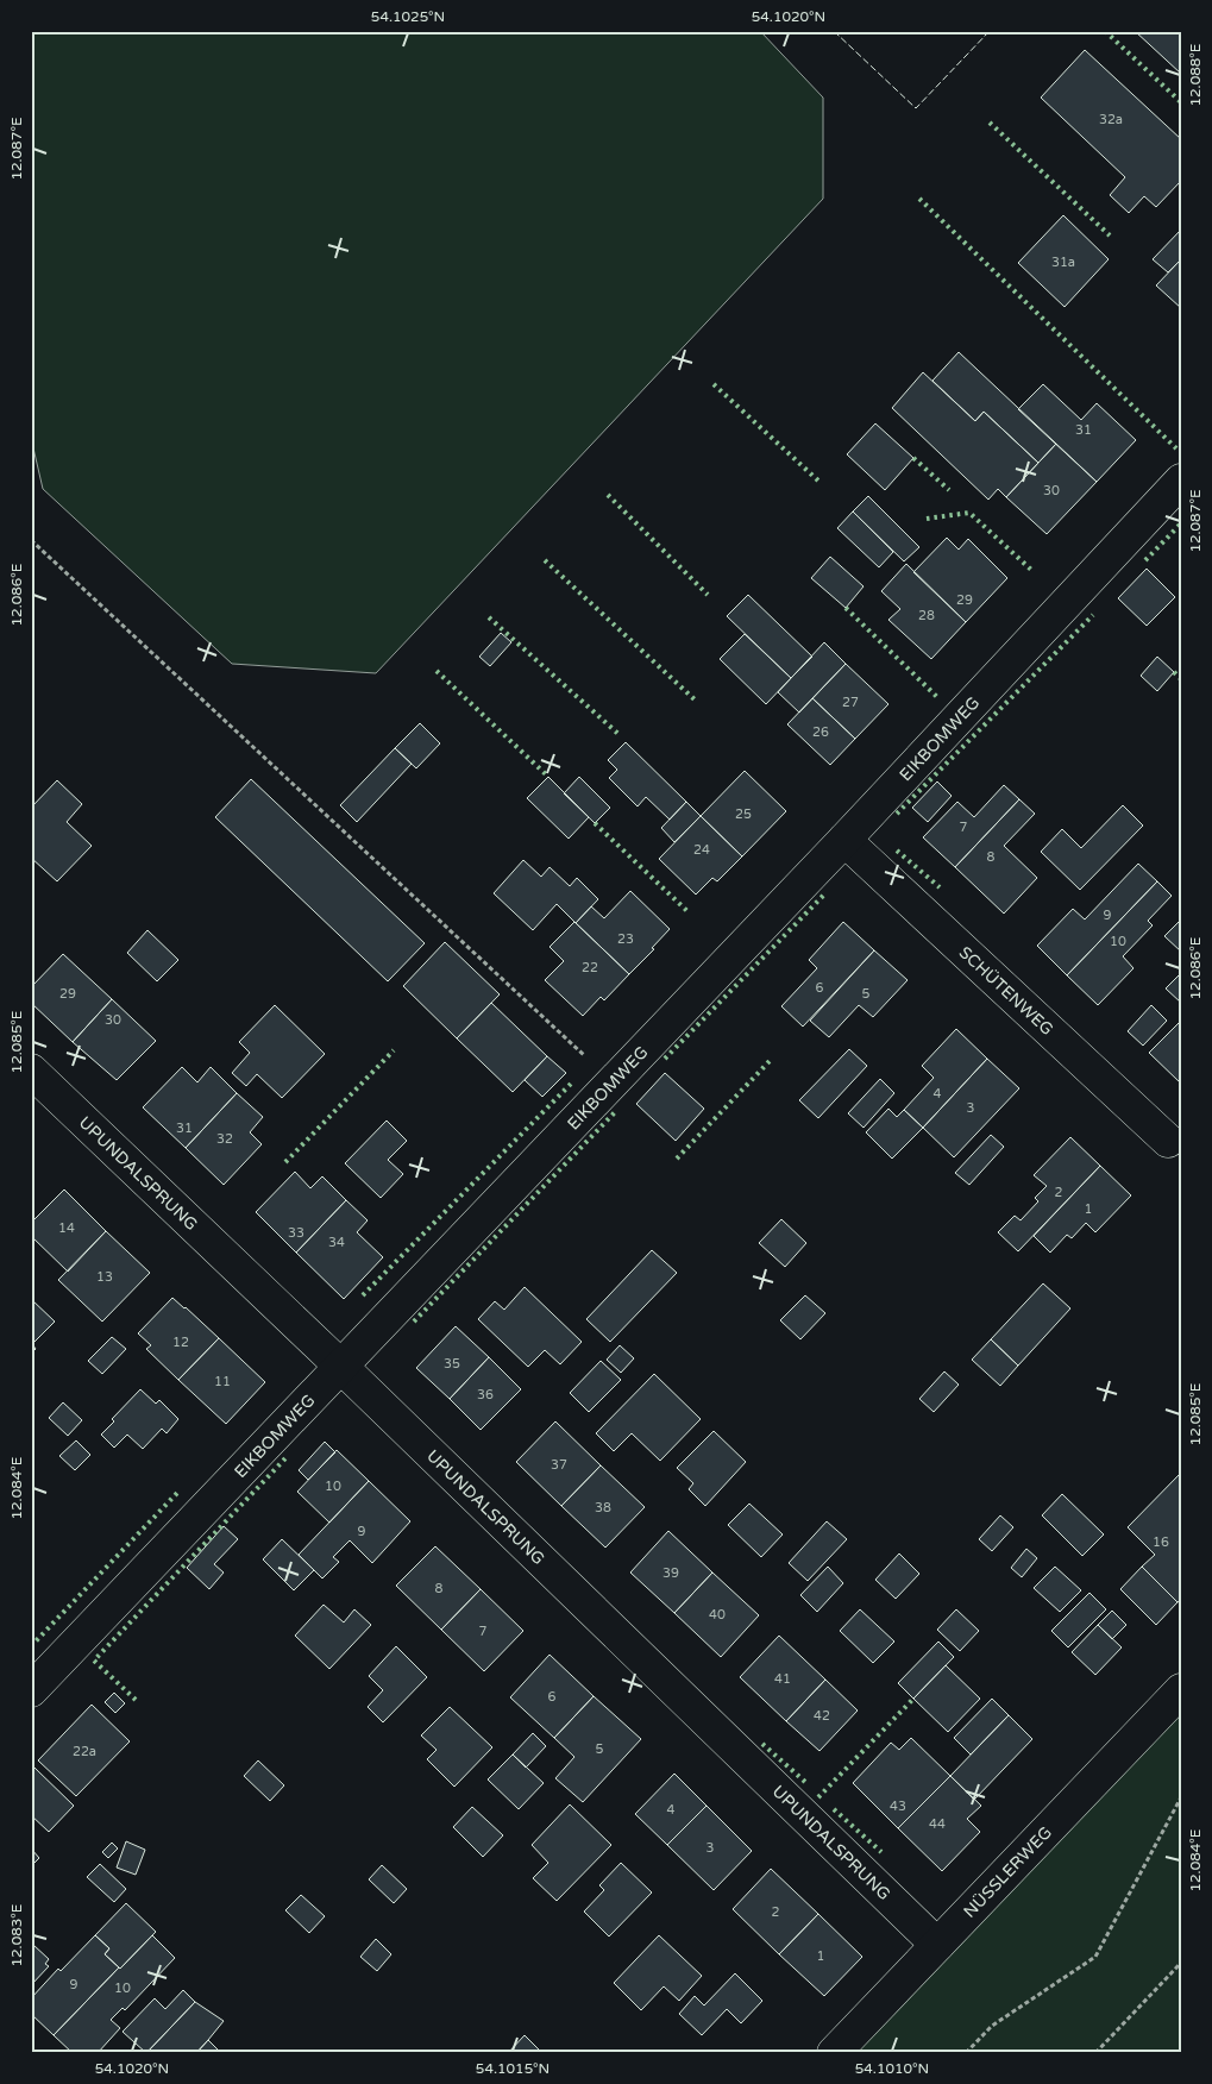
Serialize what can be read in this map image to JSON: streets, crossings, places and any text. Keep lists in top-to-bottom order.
{
  "streets": {
    "street": [
      "EIKBOMWEG",
      "SCHÜTENWEG",
      "UPUNDALSPRUNG",
      "NÜSSLERWEG"
    ]
  },
  "crossings": [
    ["EIKBOMWEG", "SCHÜTENWEG"],
    ["EIKBOMWEG", "UPUNDALSPRUNG"],
    ["UPUNDALSPRUNG", "NÜSSLERWEG"]
  ],
  "house_numbers": [
    "32a",
    "31a",
    "31",
    "30",
    "29",
    "28",
    "27",
    "26",
    "25",
    "7",
    "24",
    "8",
    "9",
    "23",
    "10",
    "22",
    "6",
    "29",
    "5",
    "30",
    "4",
    "3",
    "31",
    "32",
    "2",
    "1",
    "14",
    "33",
    "34",
    "13",
    "12",
    "35",
    "11",
    "36",
    "37",
    "10",
    "38",
    "9",
    "16",
    "39",
    "8",
    "40",
    "7",
    "41",
    "6",
    "42",
    "5",
    "22a",
    "43",
    "4",
    "44",
    "3",
    "2",
    "1",
    "9",
    "10"
  ],
  "coordinates": [
    "54.1025°N",
    "54.1020°N",
    "12.088°E",
    "12.087°E",
    "12.086°E",
    "12.085°E",
    "12.084°E",
    "12.083°E",
    "54.1015°N",
    "54.1010°N"
  ]
}
